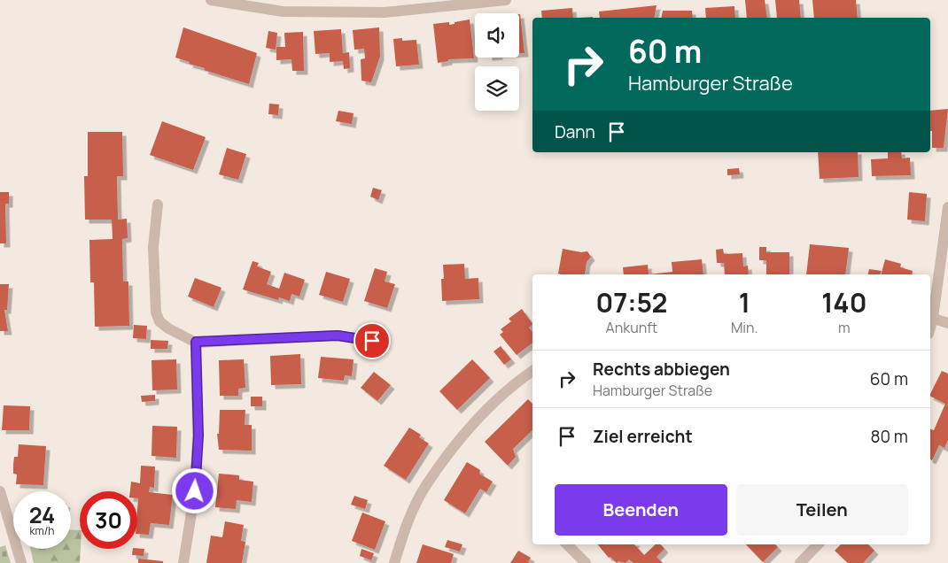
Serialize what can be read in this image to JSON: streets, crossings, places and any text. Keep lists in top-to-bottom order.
{
  "page": {
    "turn": ["60 m", "Hamburger Straße"],
    "then": "Dann",
    "eta": [
      "07:52",
      "Ankunft",
      "1",
      "Min.",
      "140",
      "m"
    ],
    "list": [
      {
        "name": "Rechts abbiegen",
        "note": "Hamburger Straße",
        "value": "60 m"
      },
      {
        "name": "Ziel erreicht",
        "value": "80 m"
      }
    ],
    "buttons": ["Beenden", "Teilen"],
    "speed": "24 km/h",
    "limit": "30"
  }
}
